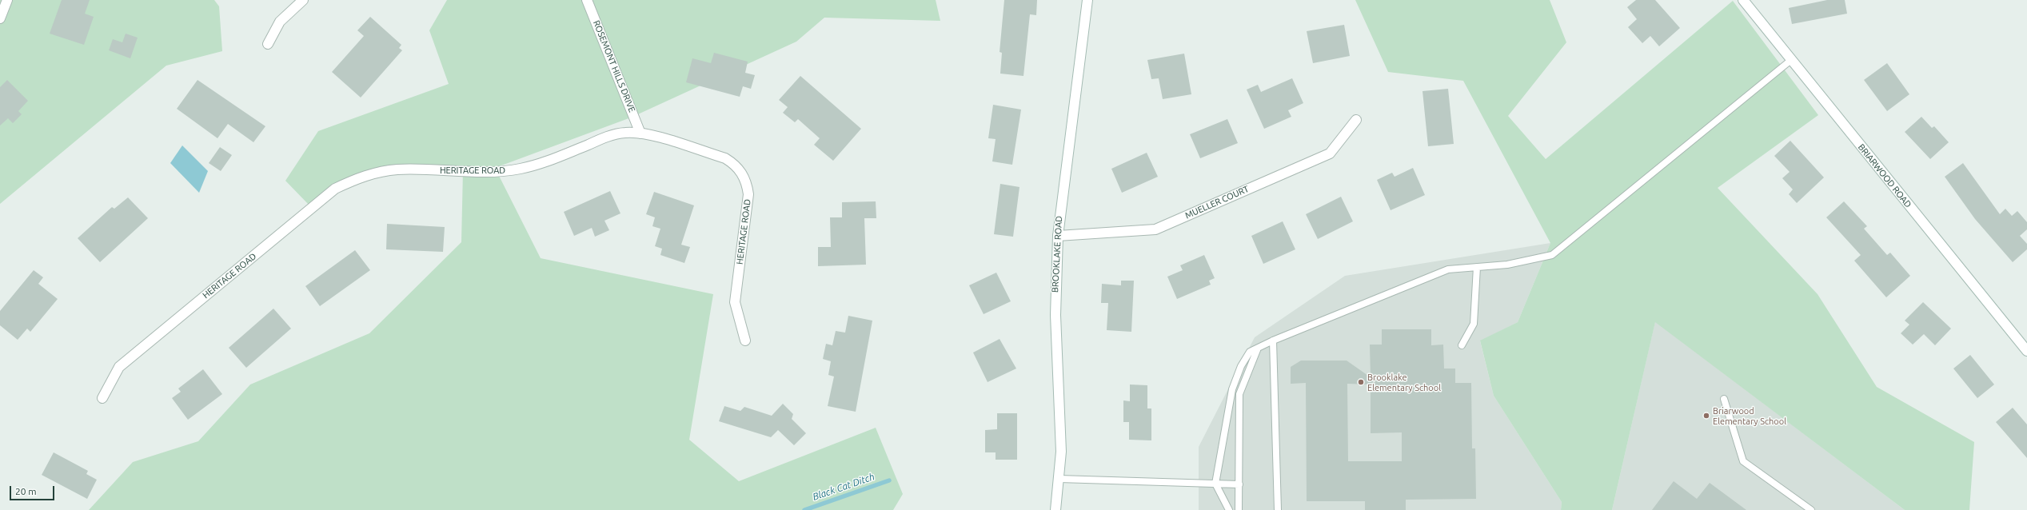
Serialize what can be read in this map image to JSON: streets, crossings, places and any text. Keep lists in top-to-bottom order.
{
  "streets": {
    "street": [
      "ROSEMONT HILLS DRIVE",
      "HERITAGE ROAD",
      "BRIARWOOD ROAD",
      "MUELLER COURT",
      "BROOKLAKE ROAD"
    ]
  },
  "crossings": [
    ["ROSEMONT HILLS DRIVE", "HERITAGE ROAD"],
    ["MUELLER COURT", "BROOKLAKE ROAD"]
  ],
  "water": ["Black Cat Ditch"],
  "places": ["Brooklake Elementary School", "Briarwood Elementary School"],
  "scale_bar": "20 m"
}
